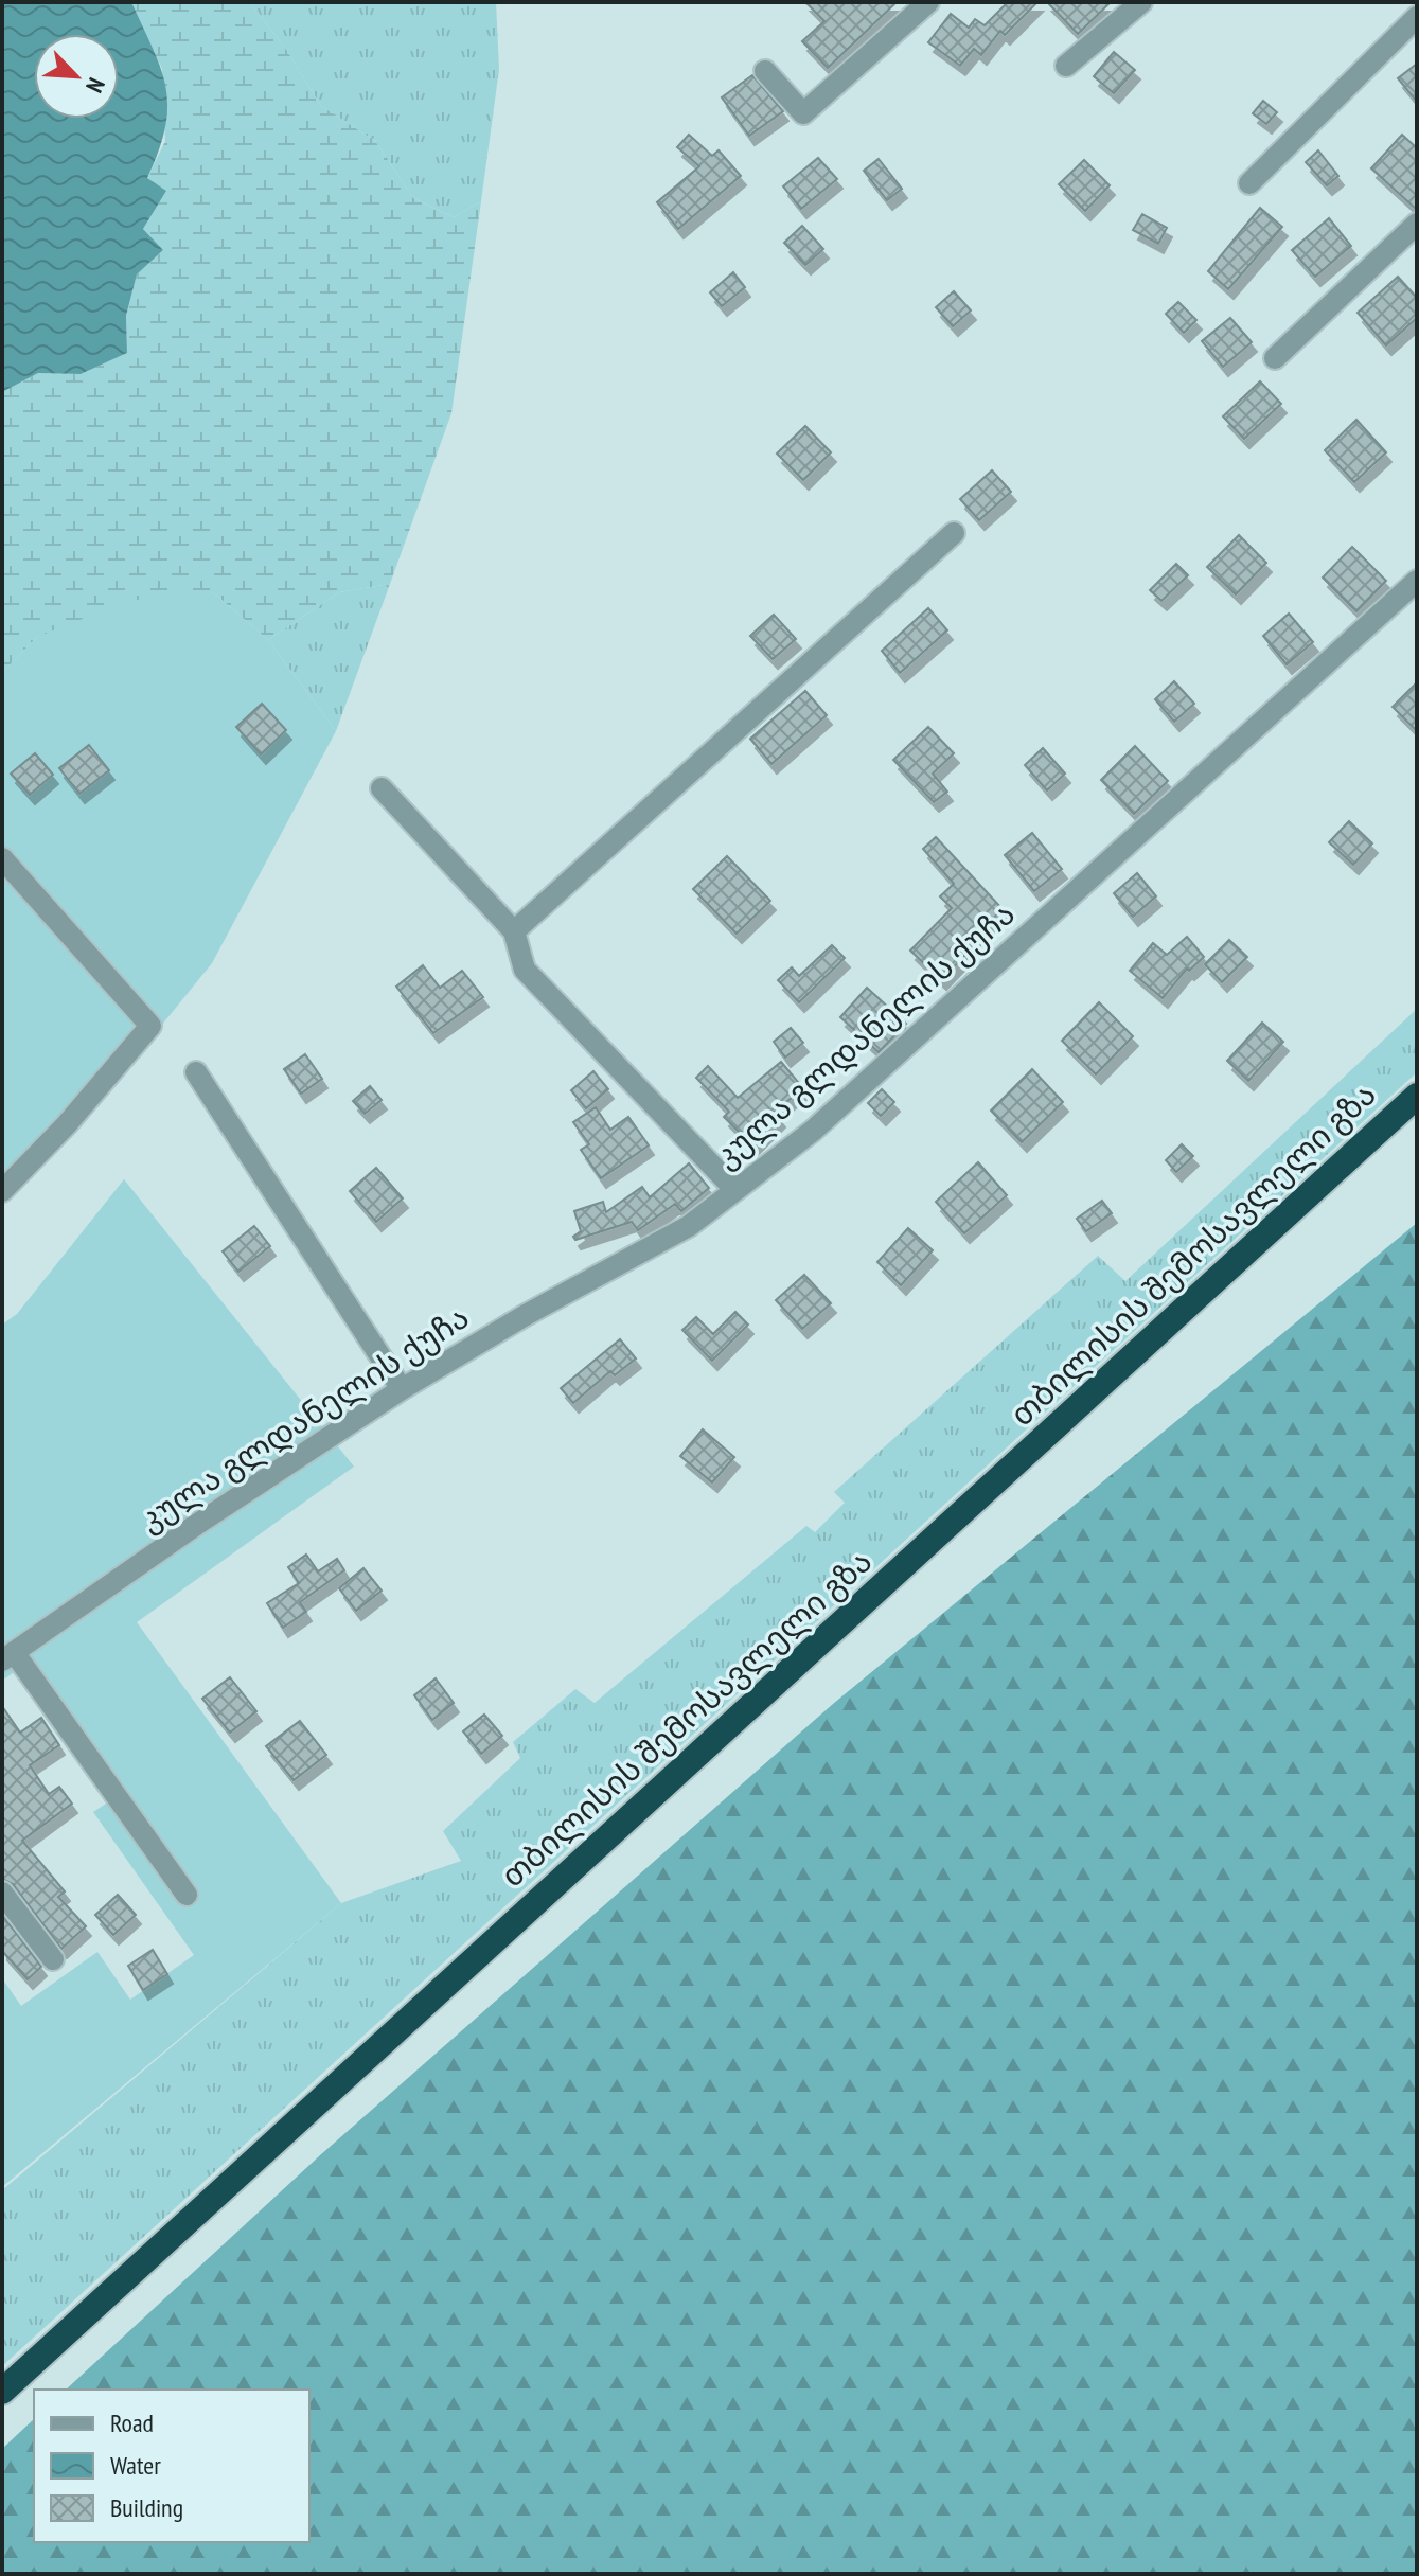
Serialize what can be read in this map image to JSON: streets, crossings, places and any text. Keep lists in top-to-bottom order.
{
  "streets": {
    "highway": ["თბილისის შემოსავლელი გზა"],
    "street": ["კულა გლდანელის ქუჩა"]
  },
  "legend": ["Road", "Water", "Building"],
  "north": "bottom right"
}
